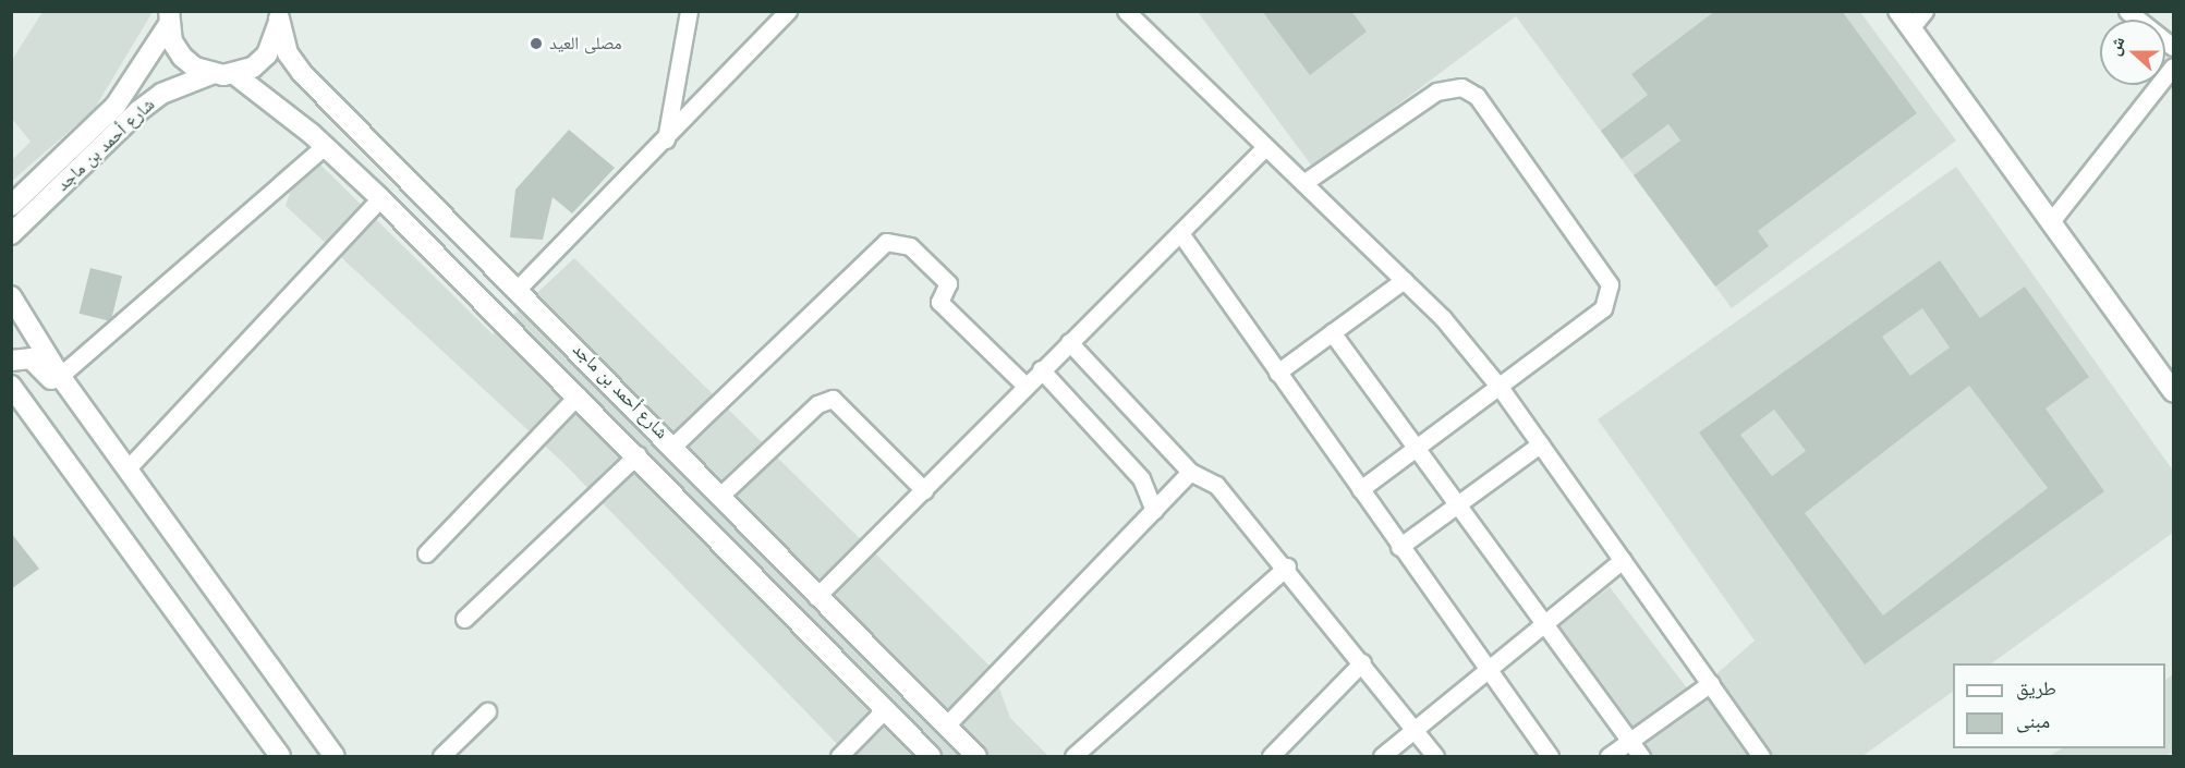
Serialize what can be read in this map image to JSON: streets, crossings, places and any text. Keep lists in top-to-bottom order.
{
  "streets": {
    "main road": ["شارع أحمد بن ماجد"]
  },
  "places": ["مصلى العيد"],
  "legend": ["طريق", "مبنى"],
  "north": "left"
}
